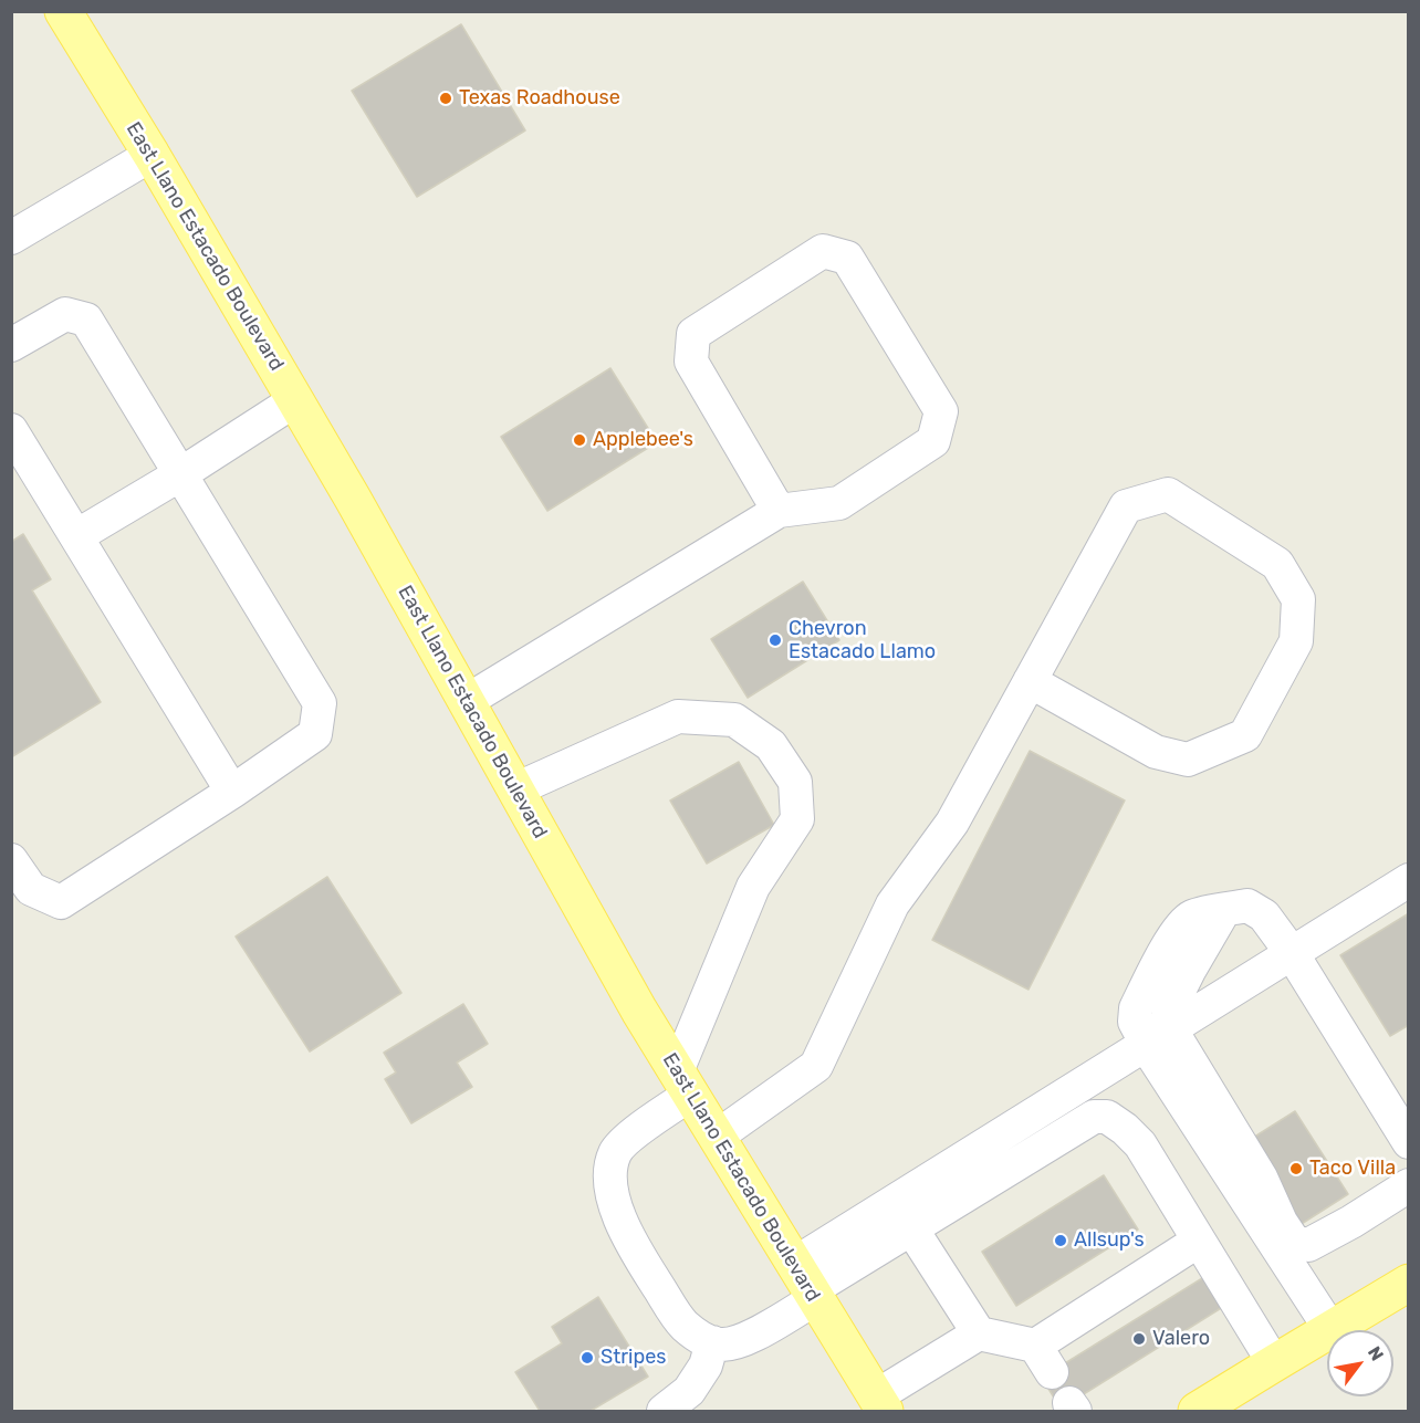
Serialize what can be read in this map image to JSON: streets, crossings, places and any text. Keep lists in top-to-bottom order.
{
  "streets": {
    "main road": ["East Llano Estacado Boulevard"]
  },
  "places": [
    "Texas Roadhouse",
    "Applebee's",
    "Chevron Estacado Llamo",
    "Taco Villa",
    "Allsup's",
    "Valero",
    "Stripes"
  ],
  "north": "top right"
}
